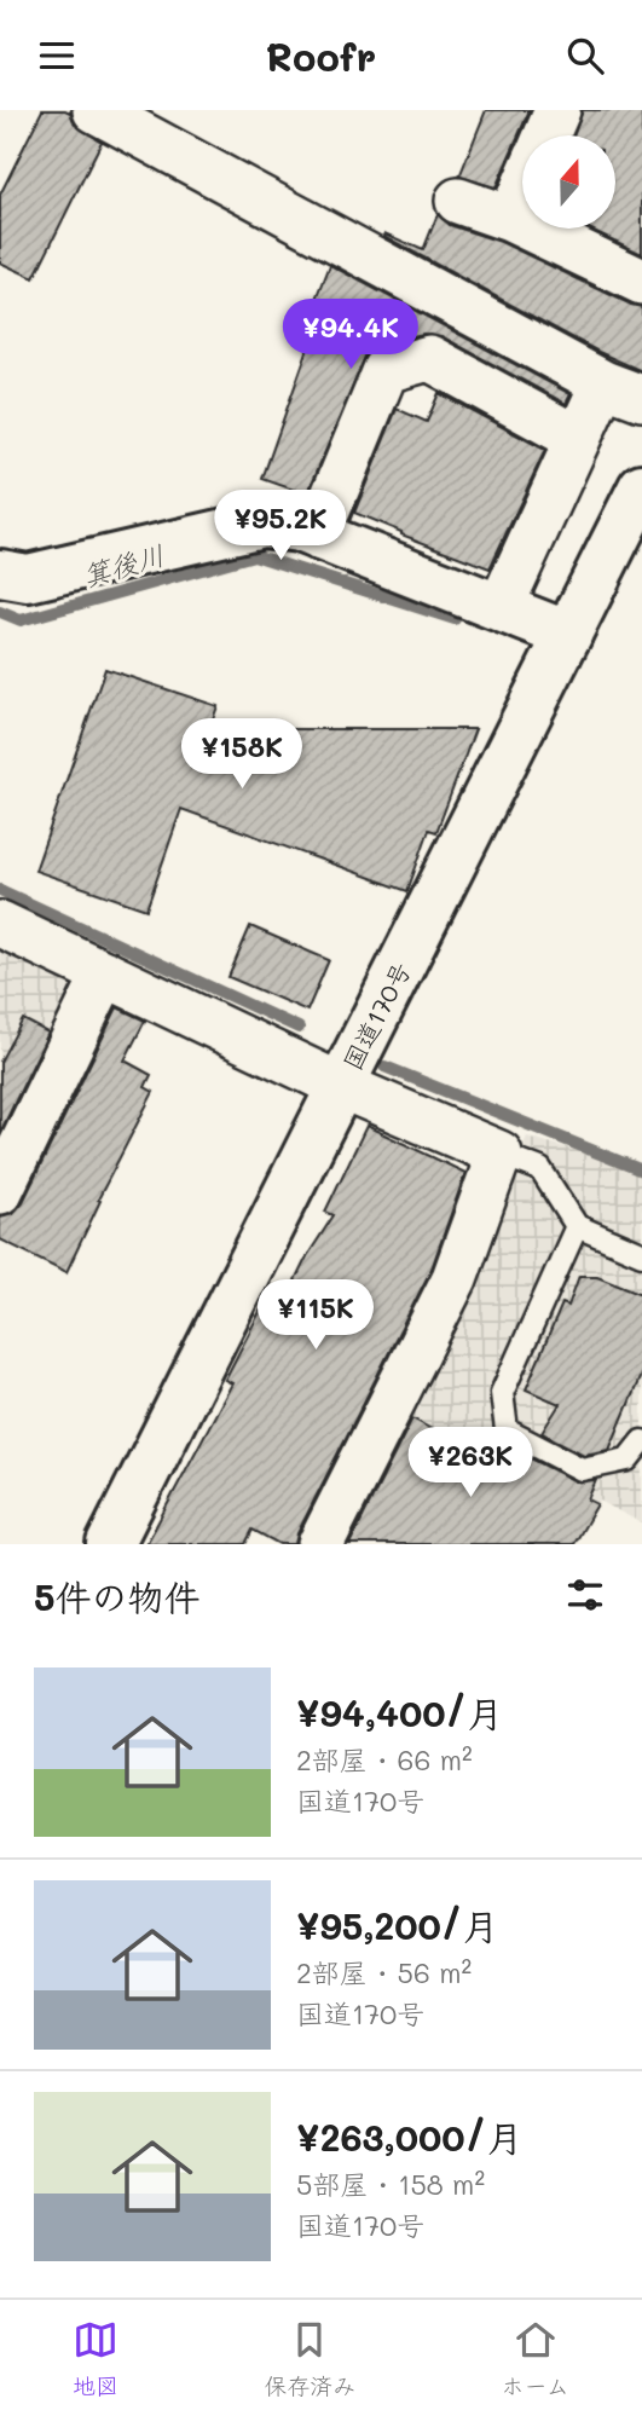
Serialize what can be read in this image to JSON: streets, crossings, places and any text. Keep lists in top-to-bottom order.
{
  "streets": {
    "main road": ["国道170号"]
  },
  "water": ["箕後川"],
  "north": "top",
  "page": {
    "header": "Roofr",
    "price": [
      "¥94.4K",
      "¥95.2K",
      "¥158K",
      "¥115K",
      "¥263K"
    ],
    "heading": "5件の物件",
    "list": [
      {
        "name": "¥94,400/月",
        "note": "2部屋 · 66 m² · 国道170号"
      },
      {
        "name": "¥95,200/月",
        "note": "2部屋 · 56 m² · 国道170号"
      },
      {
        "name": "¥263,000/月",
        "note": "5部屋 · 158 m² · 国道170号"
      }
    ],
    "tabs": ["地図", "保存済み", "ホーム"]
  }
}
